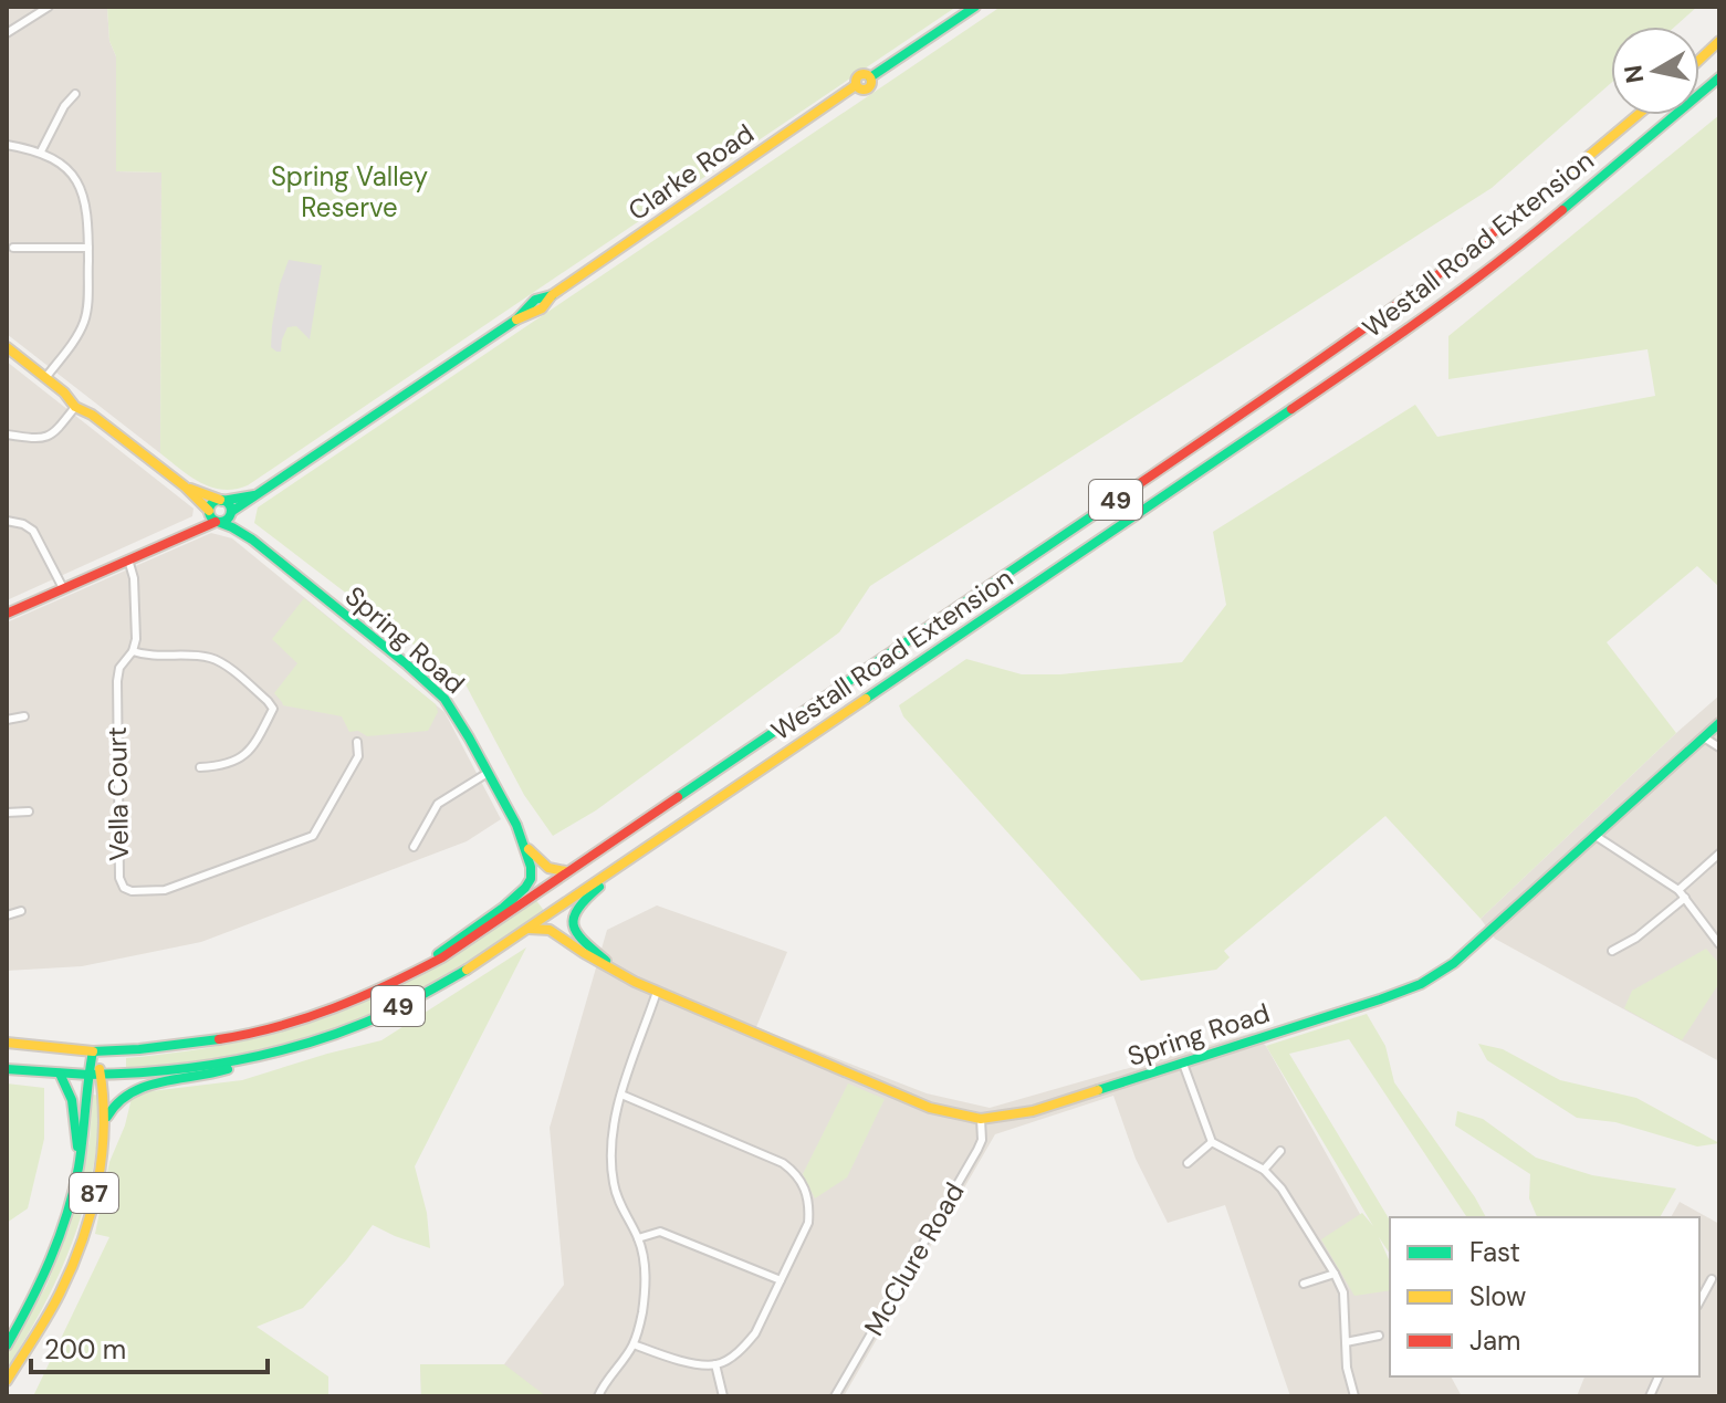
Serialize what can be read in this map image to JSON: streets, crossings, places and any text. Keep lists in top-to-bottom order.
{
  "streets": {
    "main road": [
      "Clarke Road",
      "Westall Road Extension",
      "49",
      "Spring Road",
      "87"
    ],
    "street": ["Vella Court", "McClure Road"]
  },
  "crossings": [
    ["Clarke Road", "Spring Road"],
    ["Westall Road Extension", "Spring Road"],
    ["Westall Road Extension", "87"],
    ["Spring Road", "McClure Road"]
  ],
  "parks": ["Spring Valley Reserve"],
  "legend": ["Fast", "Slow", "Jam"],
  "scale_bar": "200 m",
  "north": "left"
}
